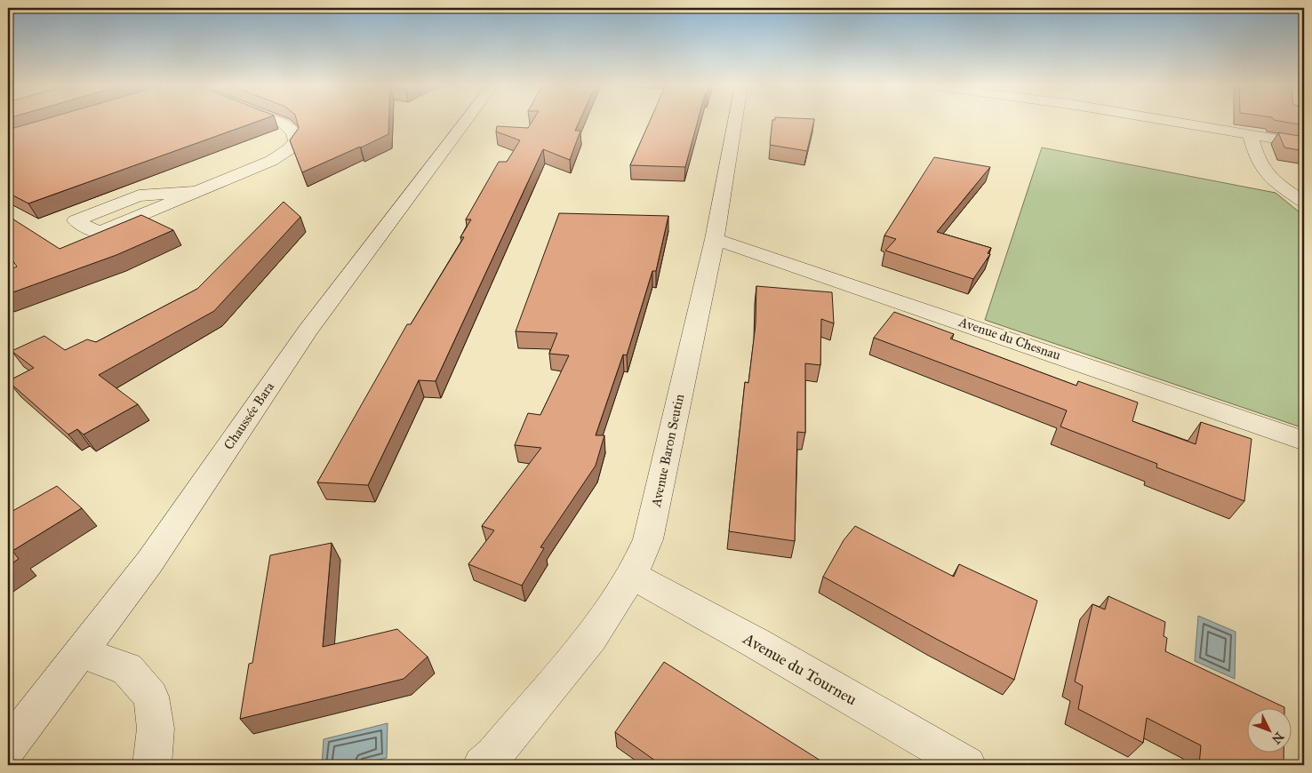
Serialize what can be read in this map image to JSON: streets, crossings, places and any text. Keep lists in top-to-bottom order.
{
  "streets": {
    "street": [
      "Avenue du Chesnau",
      "Chaussée Bara",
      "Avenue Baron Seutin",
      "Avenue du Tourneu"
    ]
  },
  "crossings": [
    ["Avenue du Chesnau", "Avenue Baron Seutin"],
    ["Avenue Baron Seutin", "Avenue du Tourneu"]
  ],
  "north": "bottom right"
}
